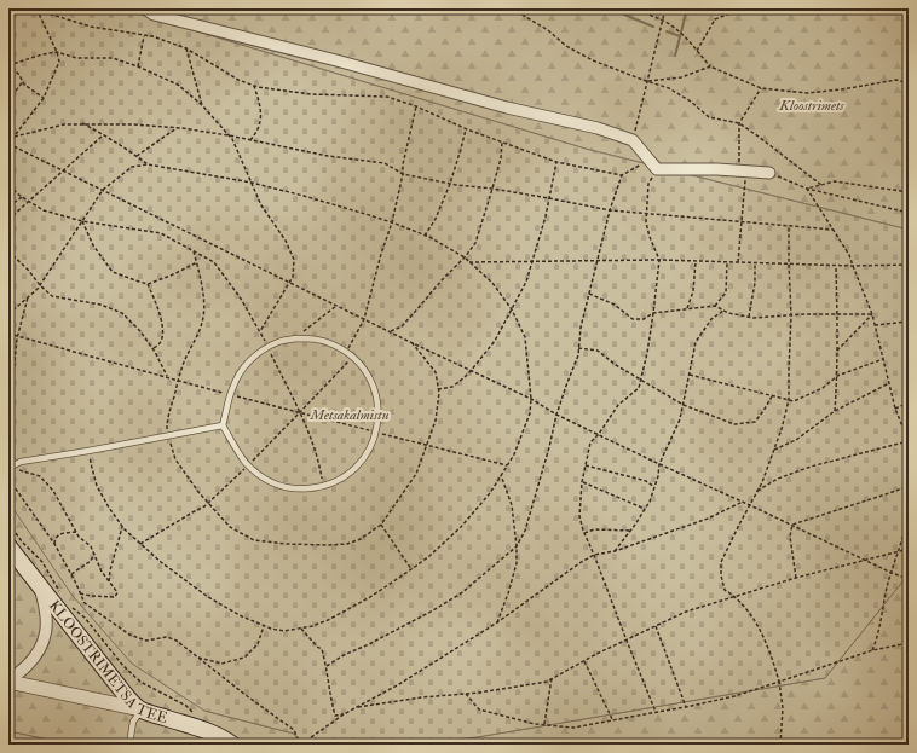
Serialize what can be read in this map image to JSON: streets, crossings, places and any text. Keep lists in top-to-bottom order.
{
  "streets": {
    "main road": ["KLOOSTRIMETSA TEE"]
  },
  "parks": ["Kloostrimets", "Metsakalmistu"]
}
